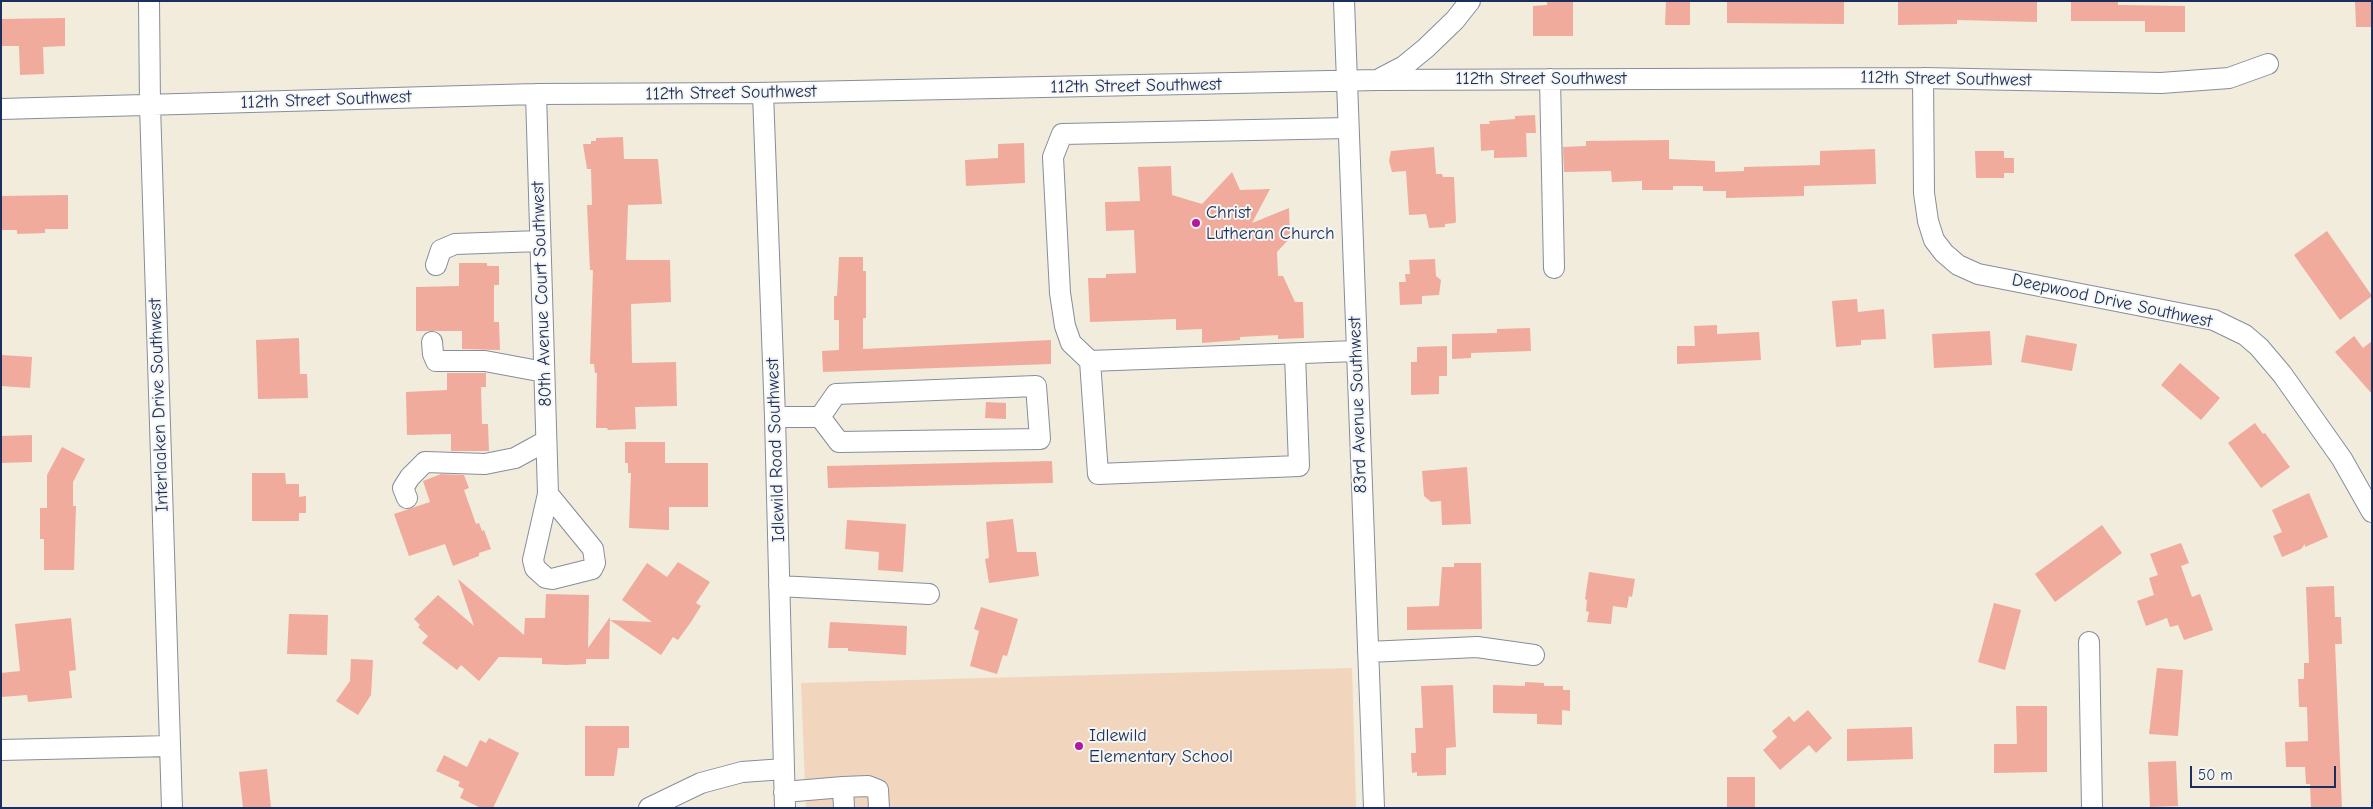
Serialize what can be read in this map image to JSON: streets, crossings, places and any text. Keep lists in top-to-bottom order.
{
  "streets": {
    "street": [
      "112th Street Southwest",
      "80th Avenue Court Southwest",
      "Deepwood Drive Southwest",
      "Interlaaken Drive Southwest",
      "83rd Avenue Southwest",
      "Idlewild Road Southwest"
    ]
  },
  "crossings": [
    ["112th Street Southwest", "80th Avenue Court Southwest"],
    ["112th Street Southwest", "Deepwood Drive Southwest"],
    ["112th Street Southwest", "Interlaaken Drive Southwest"],
    ["112th Street Southwest", "83rd Avenue Southwest"],
    ["112th Street Southwest", "Idlewild Road Southwest"]
  ],
  "places": ["Christ Lutheran Church", "Idlewild Elementary School"],
  "scale_bar": "50 m"
}
